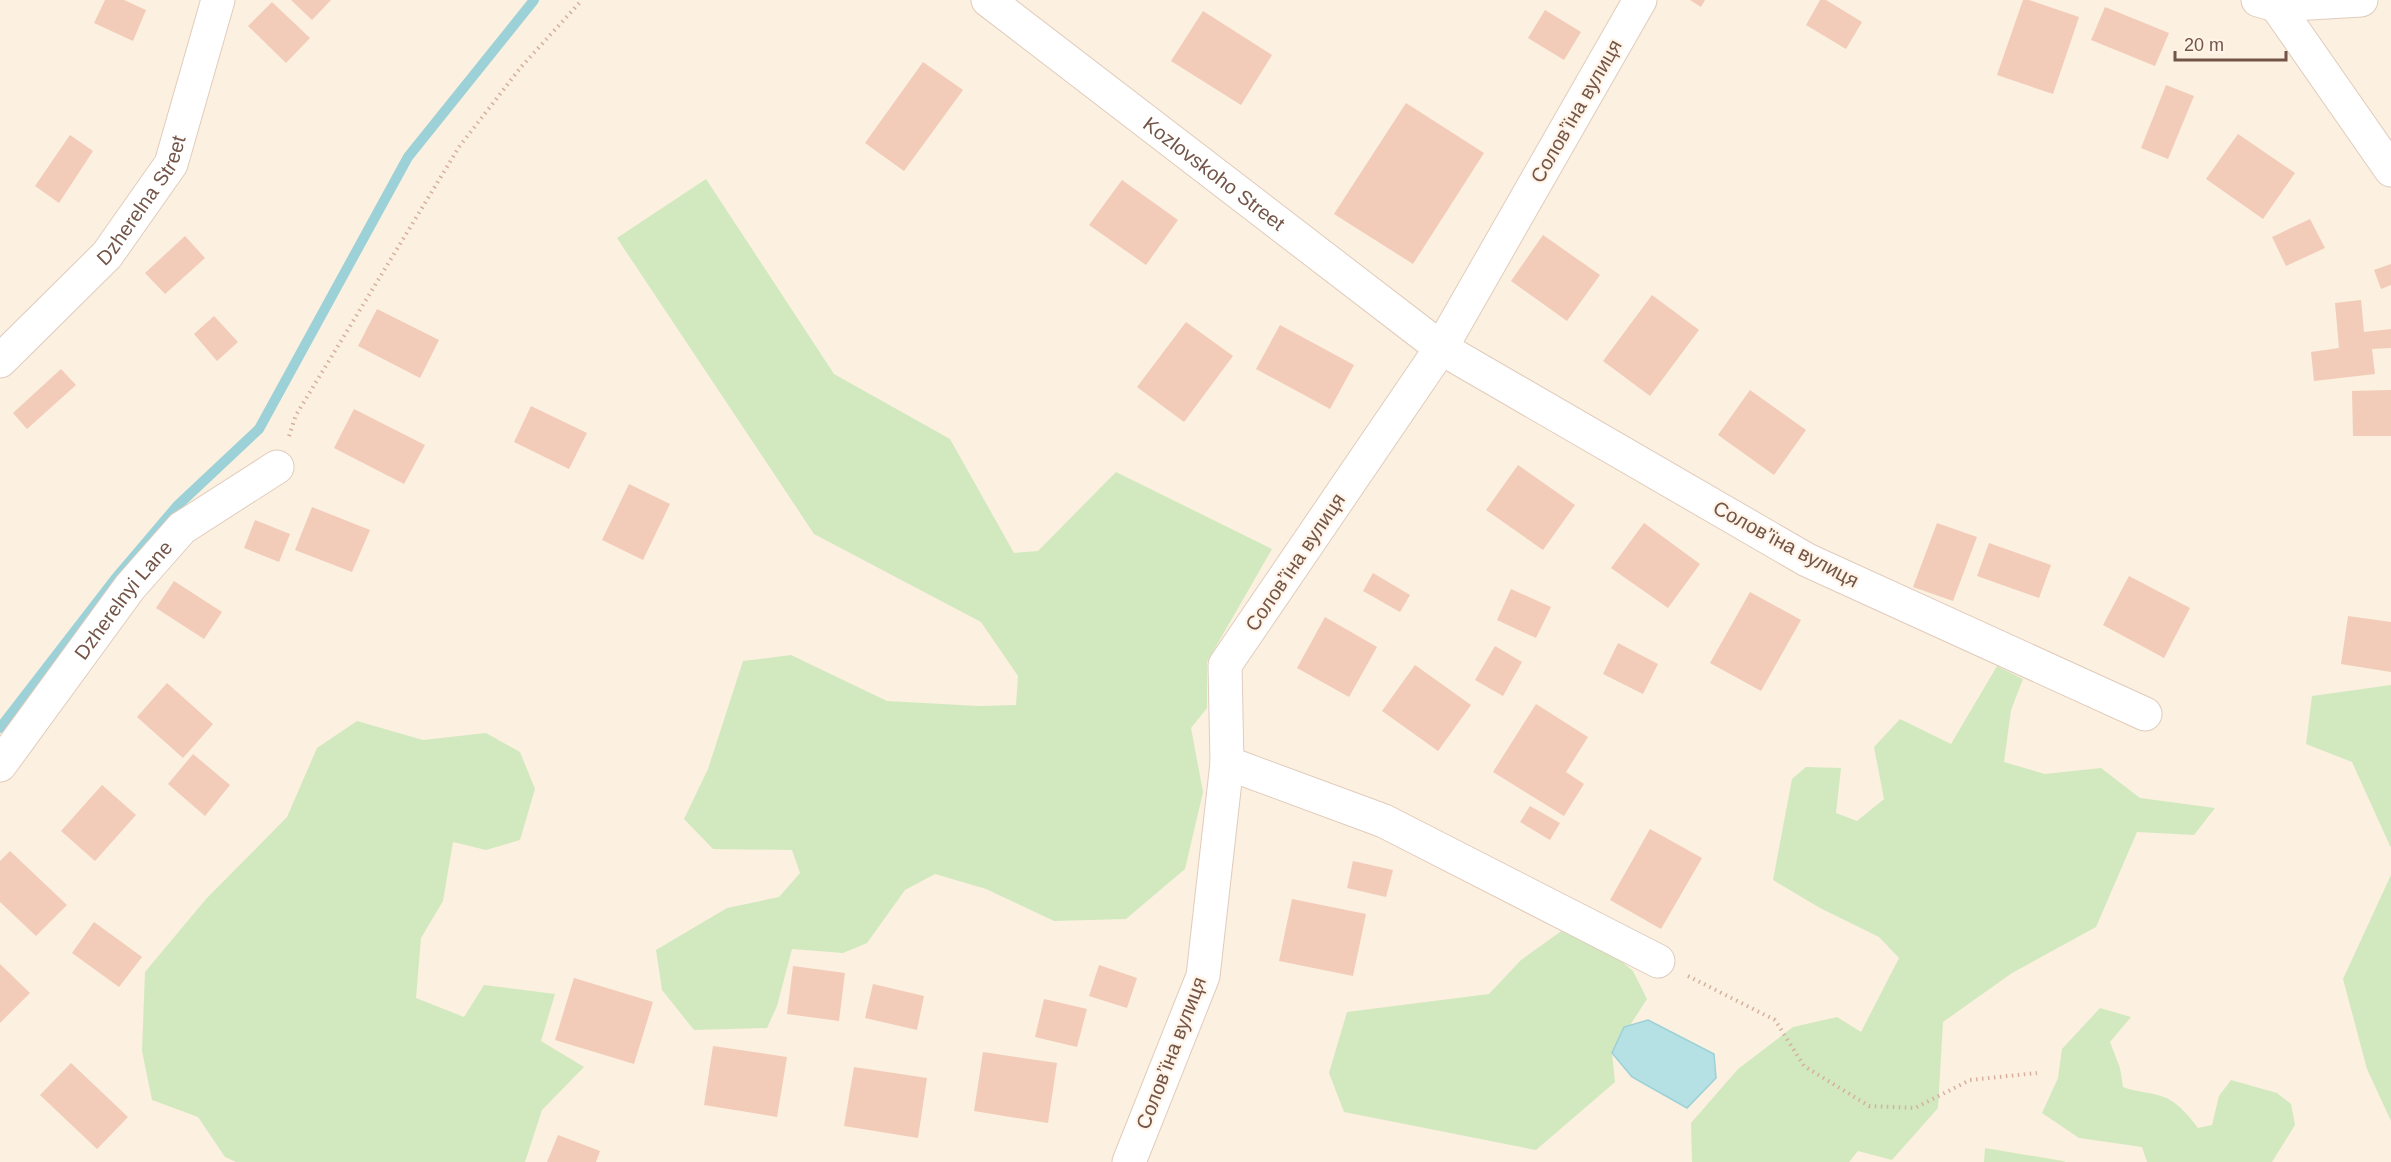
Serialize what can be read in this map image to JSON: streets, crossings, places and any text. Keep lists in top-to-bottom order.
{
  "streets": {
    "street": [
      "Соловʼїна вулиця",
      "Kozlovskoho Street",
      "Dzherelna Street",
      "Dzherelnyi Lane"
    ]
  },
  "crossings": [
    ["Соловʼїна вулиця", "Kozlovskoho Street"]
  ],
  "scale_bar": "20 m"
}
